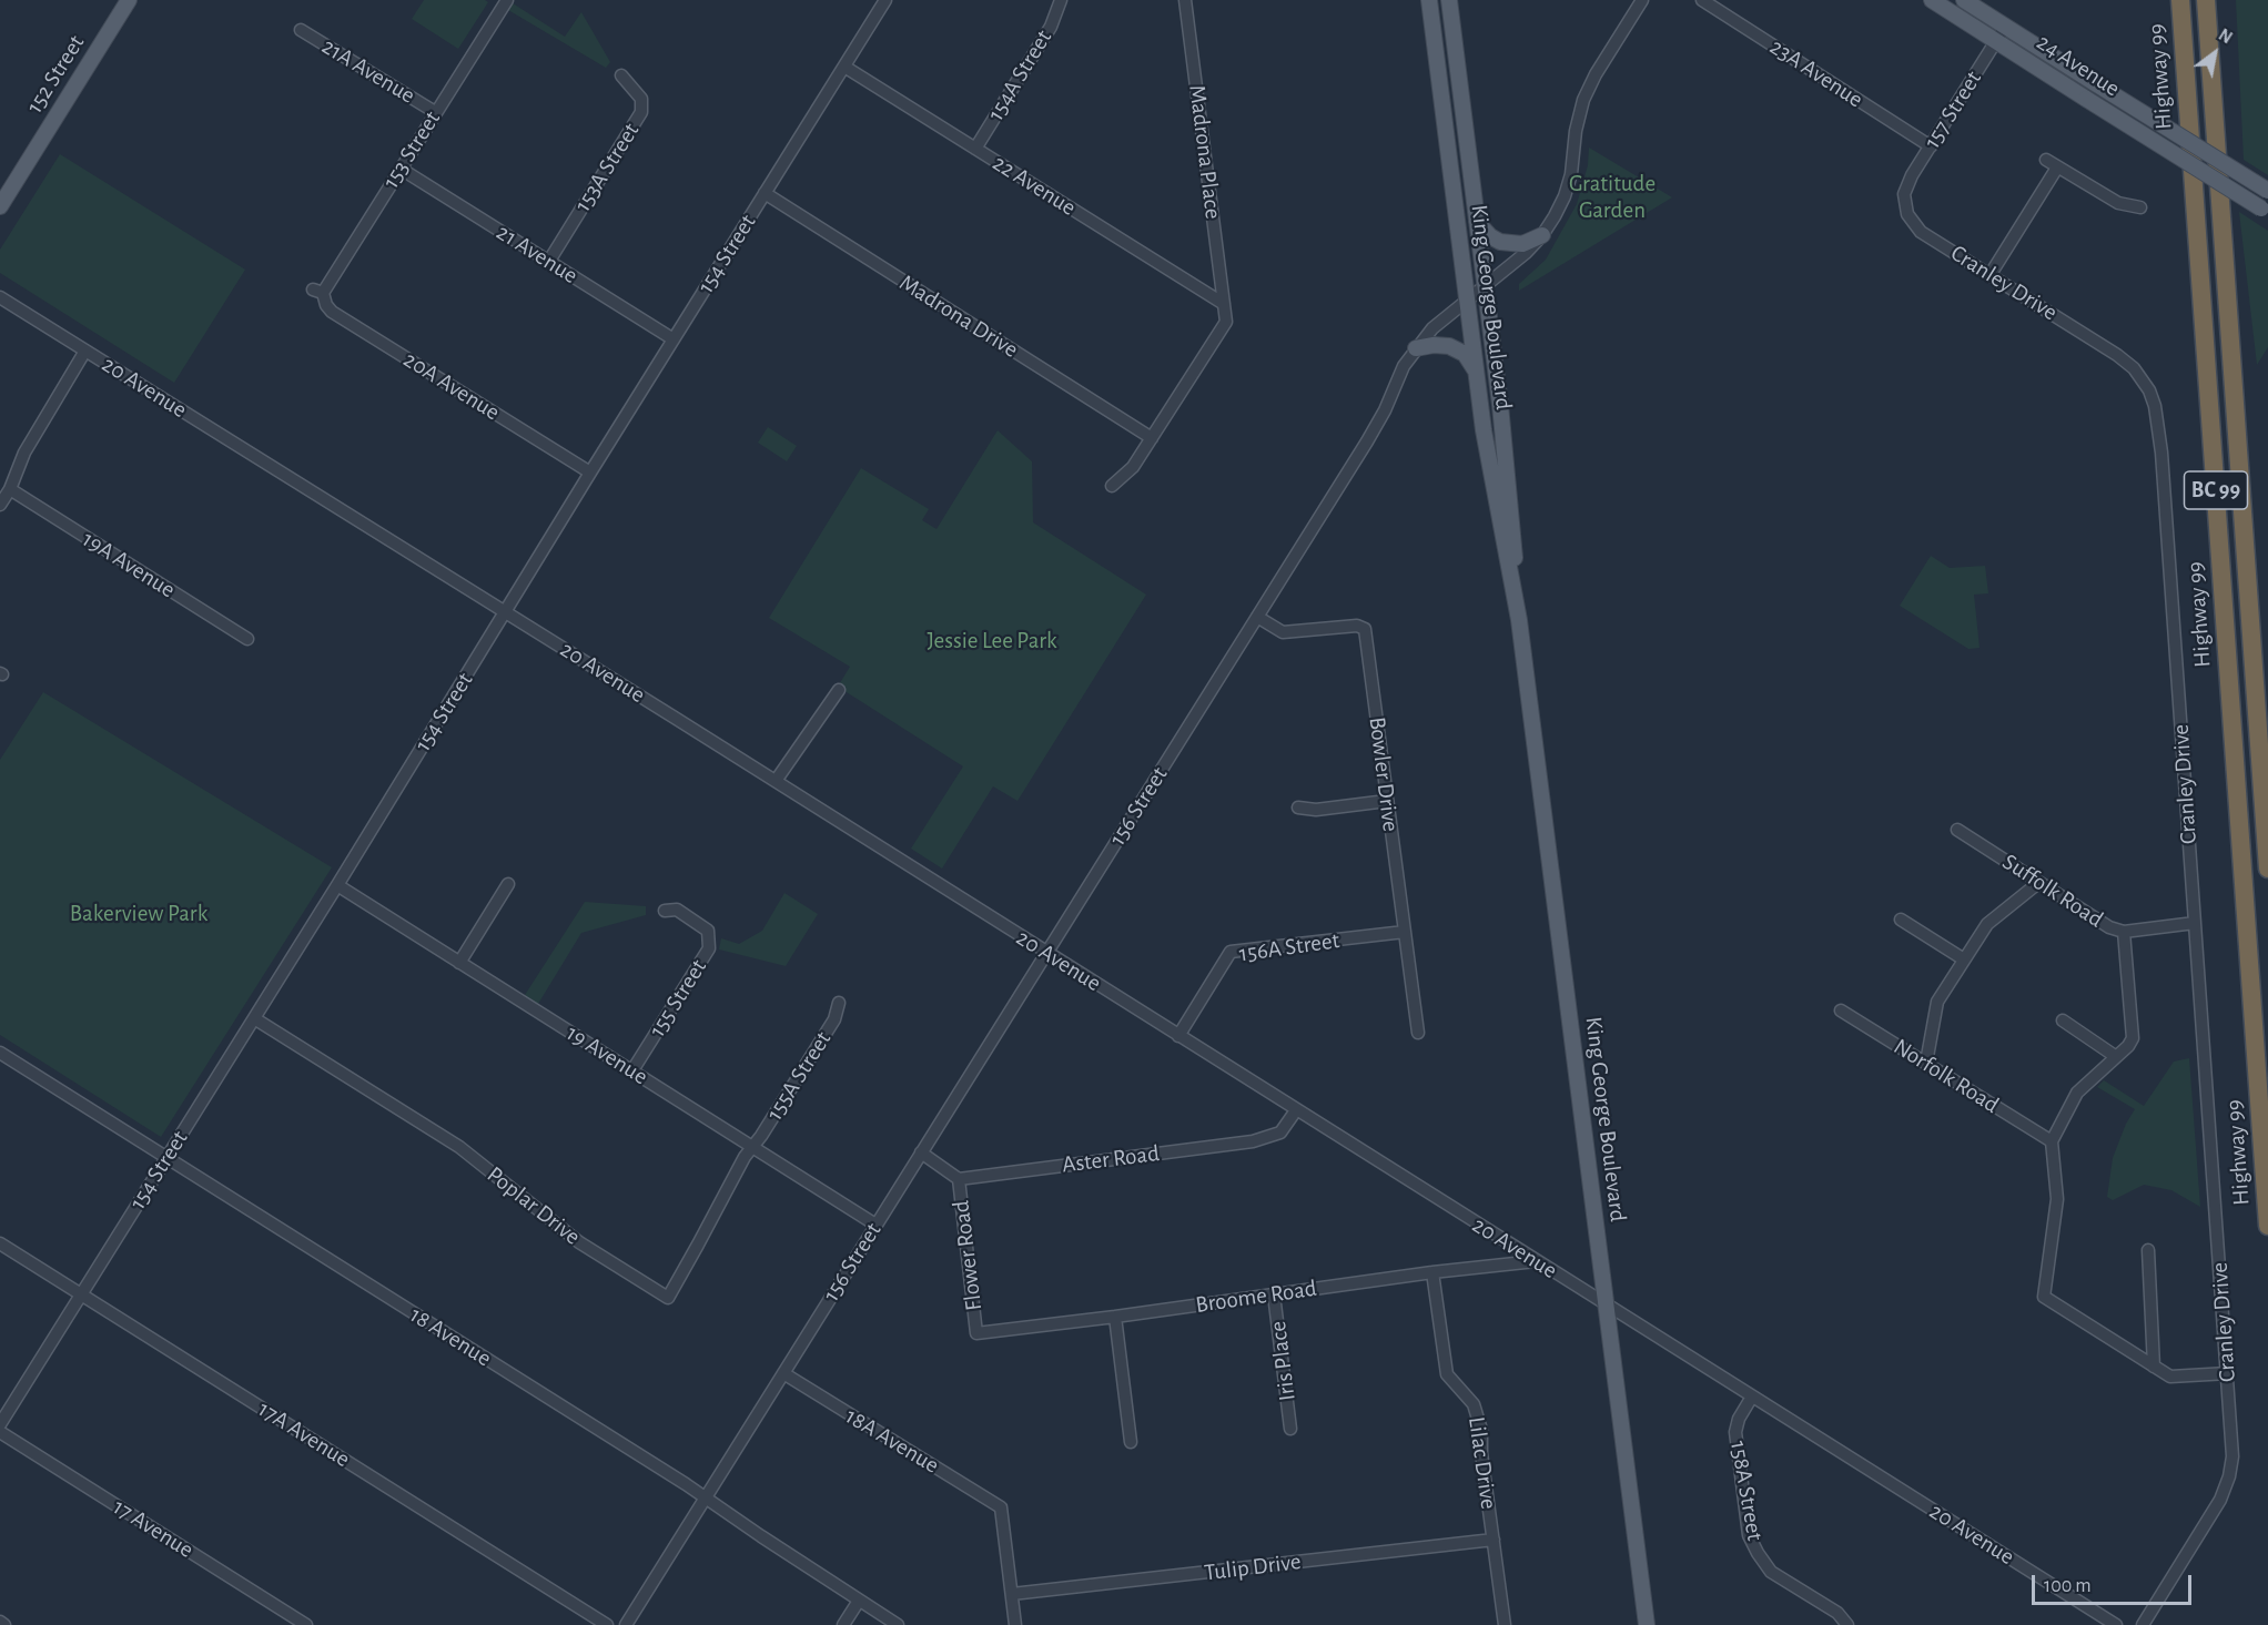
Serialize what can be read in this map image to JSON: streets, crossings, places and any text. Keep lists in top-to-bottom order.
{
  "streets": {
    "highway": ["Highway 99", "BC 99"],
    "main road": ["24 Avenue", "152 Street", "King George Boulevard"],
    "street": [
      "21A Avenue",
      "23A Avenue",
      "154A Street",
      "157 Street",
      "153 Street",
      "Madrona Place",
      "153A Street",
      "22 Avenue",
      "21 Avenue",
      "154 Street",
      "Cranley Drive",
      "Madrona Drive",
      "20A Avenue",
      "20 Avenue",
      "19A Avenue",
      "Bowler Drive",
      "156 Street",
      "Suffolk Road",
      "156A Street",
      "155 Street",
      "19 Avenue",
      "155A Street",
      "Norfolk Road",
      "Aster Road",
      "Poplar Drive",
      "Flower Road",
      "Broome Road",
      "18 Avenue",
      "Iris Place",
      "17A Avenue",
      "18A Avenue",
      "Lilac Drive",
      "158A Street",
      "17 Avenue",
      "Tulip Drive"
    ]
  },
  "crossings": [
    ["24 Avenue", "157 Street"],
    ["21A Avenue", "153 Street"],
    ["23A Avenue", "157 Street"],
    ["154A Street", "22 Avenue"],
    ["157 Street", "Cranley Drive"],
    ["153 Street", "21 Avenue"],
    ["153 Street", "20A Avenue"],
    ["Madrona Place", "22 Avenue"],
    ["153A Street", "21 Avenue"],
    ["22 Avenue", "154 Street"],
    ["21 Avenue", "154 Street"],
    ["154 Street", "Madrona Drive"],
    ["154 Street", "20A Avenue"],
    ["154 Street", "20 Avenue"],
    ["154 Street", "19 Avenue"],
    ["154 Street", "Poplar Drive"],
    ["154 Street", "18 Avenue"],
    ["154 Street", "17A Avenue"],
    ["Cranley Drive", "Suffolk Road"],
    ["King George Boulevard", "20 Avenue"],
    ["King George Boulevard", "156 Street"],
    ["20 Avenue", "156 Street"],
    ["20 Avenue", "156A Street"],
    ["20 Avenue", "Aster Road"],
    ["20 Avenue", "Broome Road"],
    ["20 Avenue", "158A Street"],
    ["Bowler Drive", "156 Street"],
    ["Bowler Drive", "156A Street"],
    ["156 Street", "19 Avenue"],
    ["156 Street", "18 Avenue"],
    ["156 Street", "18A Avenue"],
    ["155 Street", "19 Avenue"],
    ["19 Avenue", "155A Street"],
    ["19 Avenue", "Poplar Drive"],
    ["155A Street", "Poplar Drive"],
    ["Aster Road", "Flower Road"],
    ["Flower Road", "Broome Road"],
    ["Broome Road", "Iris Place"],
    ["Broome Road", "Lilac Drive"],
    ["18A Avenue", "Tulip Drive"],
    ["Lilac Drive", "Tulip Drive"]
  ],
  "parks": ["Gratitude Garden", "Jessie Lee Park", "Bakerview Park"],
  "scale_bar": "100 m",
  "north": "top right"
}
